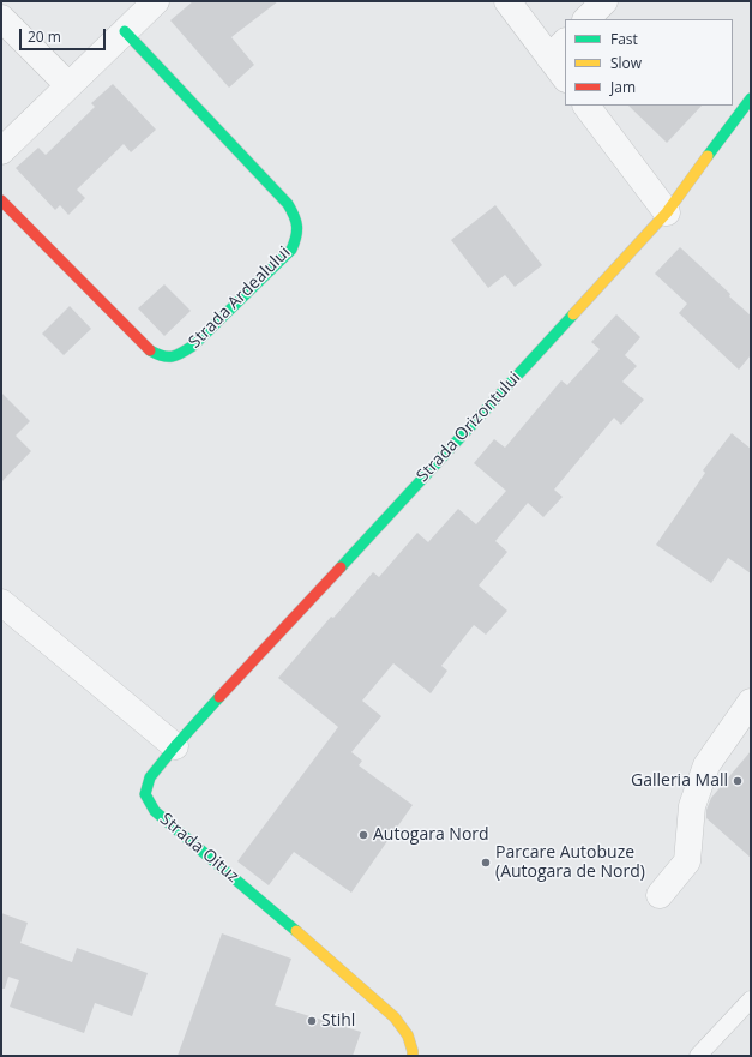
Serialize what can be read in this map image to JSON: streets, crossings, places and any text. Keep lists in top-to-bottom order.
{
  "streets": {
    "street": ["Strada Ardealului", "Strada Orizontului", "Strada Oituz"]
  },
  "crossings": [
    ["Strada Orizontului", "Strada Oituz"]
  ],
  "places": [
    "Galleria Mall",
    "Autogara Nord",
    "Parcare Autobuze (Autogara de Nord)",
    "Stihl"
  ],
  "legend": ["Fast", "Slow", "Jam"],
  "scale_bar": "20 m"
}
